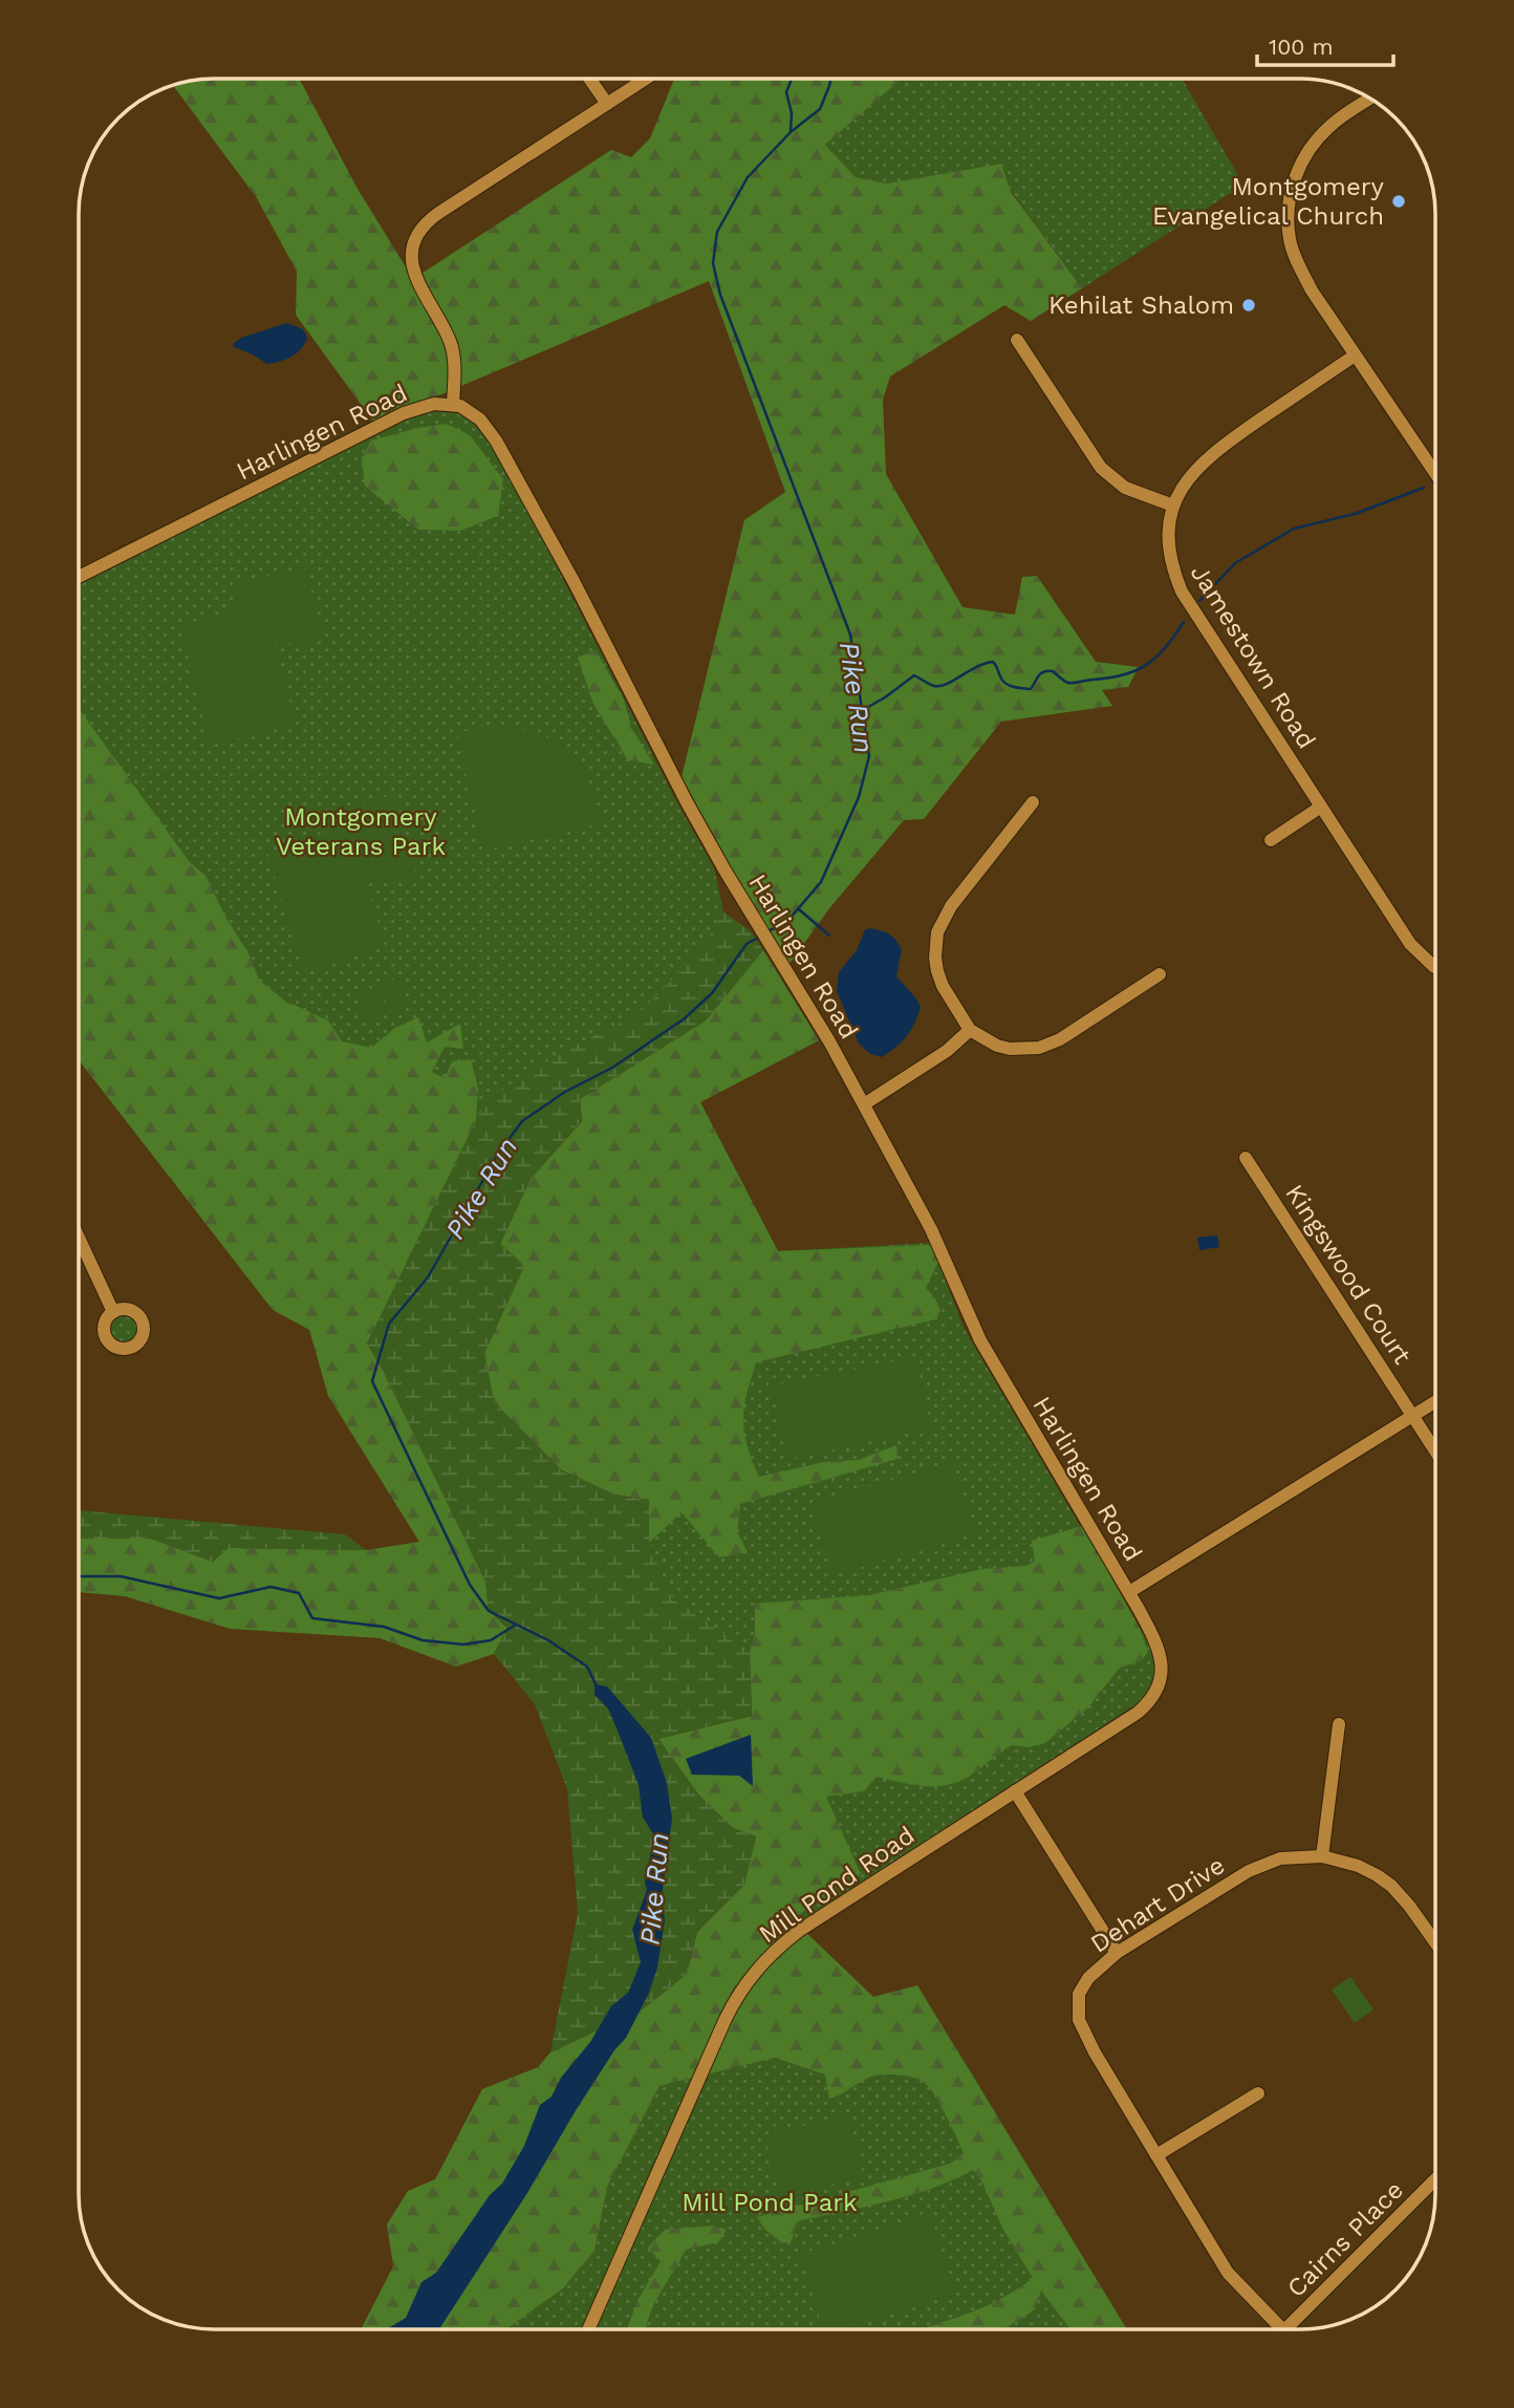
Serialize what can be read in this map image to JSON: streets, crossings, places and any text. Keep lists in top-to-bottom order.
{
  "streets": {
    "street": [
      "Harlingen Road",
      "Jamestown Road",
      "Kingswood Court",
      "Mill Pond Road",
      "Dehart Drive",
      "Cairns Place"
    ]
  },
  "crossings": [
    ["Harlingen Road", "Kingswood Court"],
    ["Harlingen Road", "Mill Pond Road"]
  ],
  "water": ["Pike Run"],
  "parks": ["Montgomery Veterans Park", "Mill Pond Park"],
  "places": ["Montgomery Evangelical Church", "Kehilat Shalom"],
  "scale_bar": "100 m"
}
